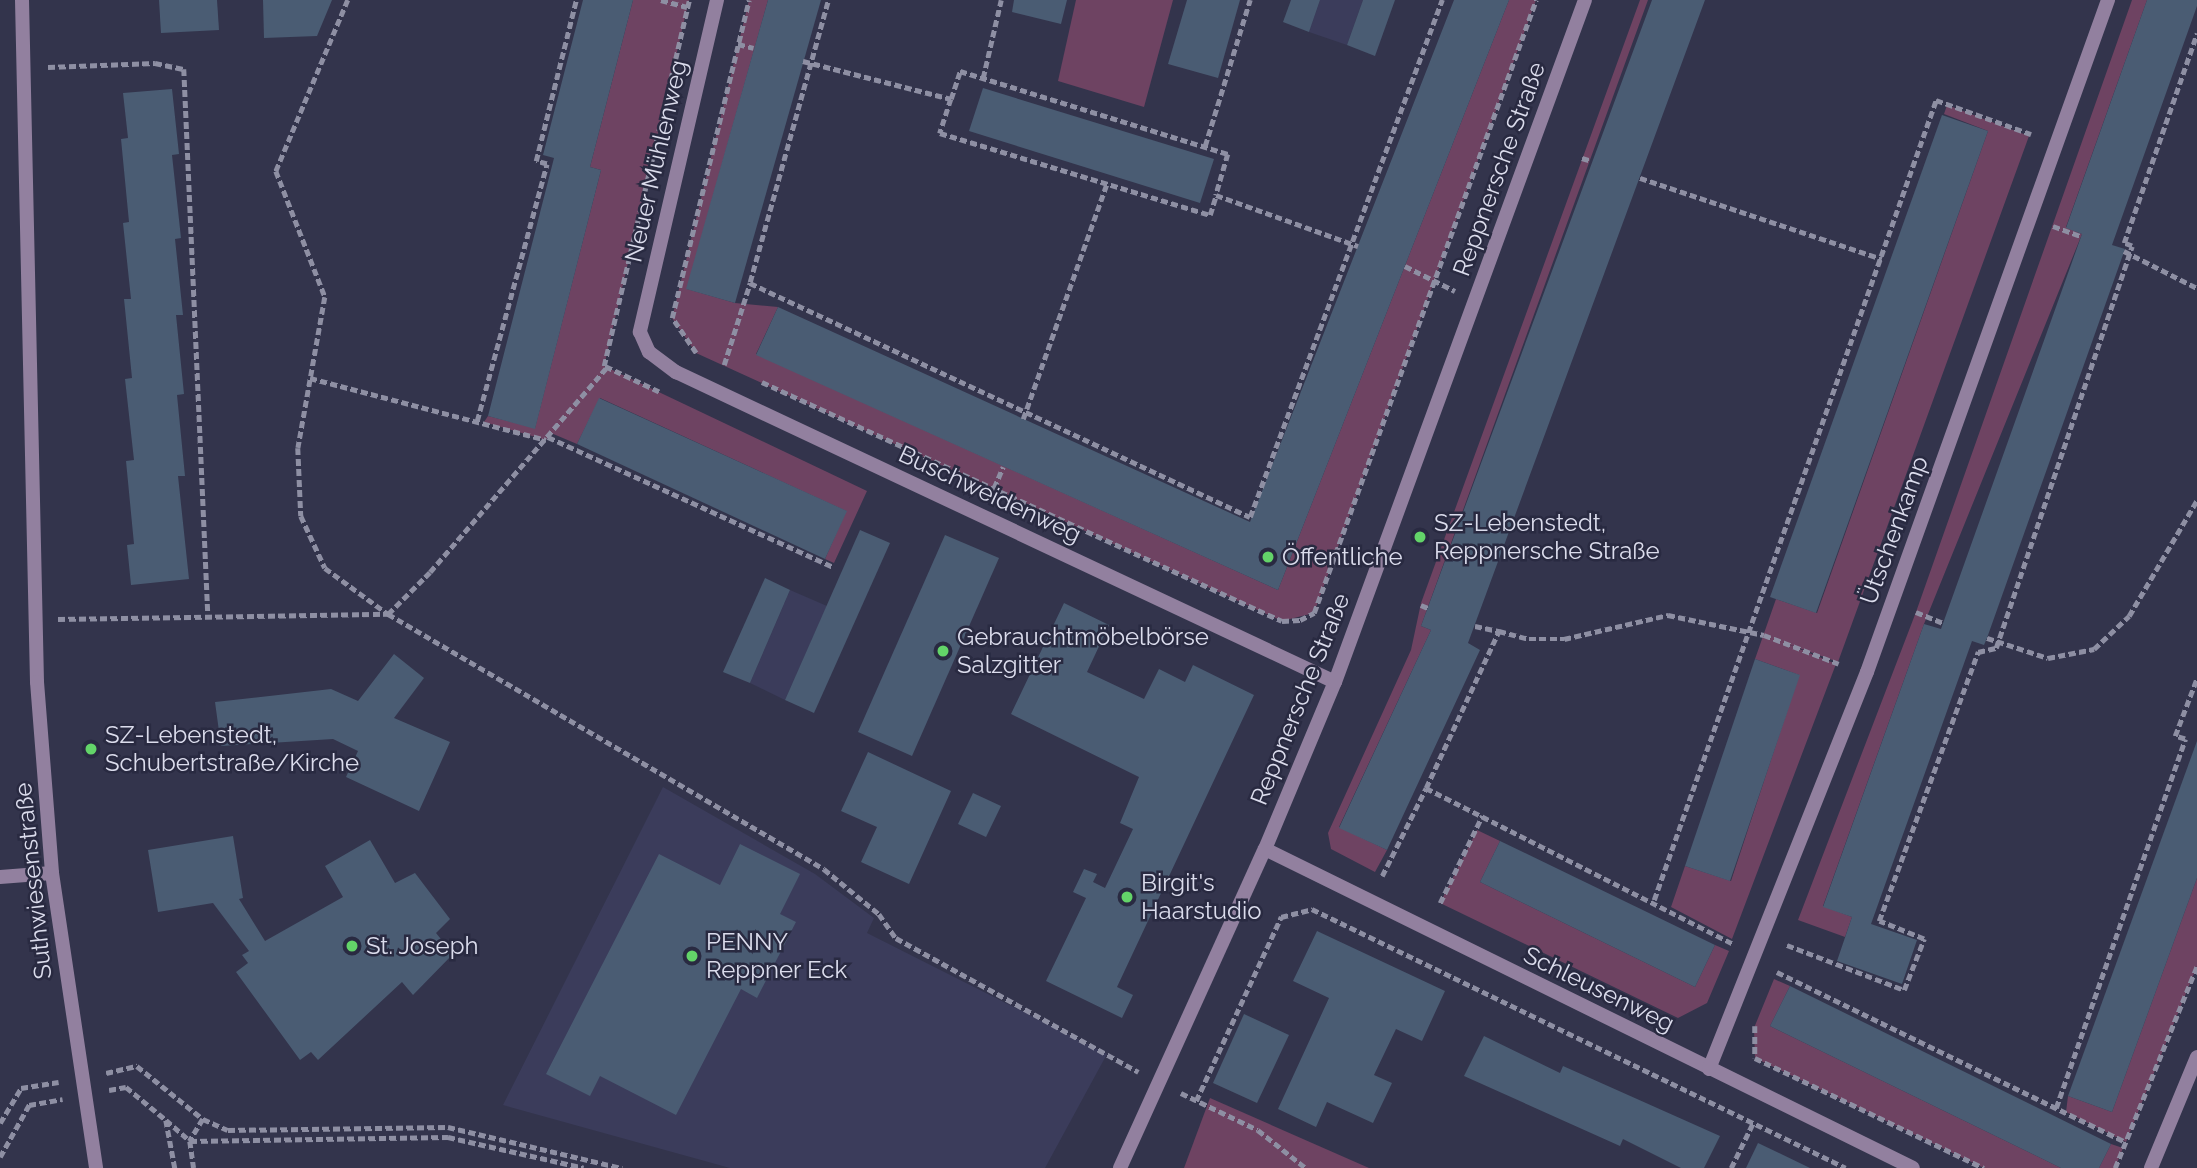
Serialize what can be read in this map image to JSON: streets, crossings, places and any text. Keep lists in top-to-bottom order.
{
  "streets": {
    "street": [
      "Neuer Mühlenweg",
      "Reppnersche Straße",
      "Buschweidenweg",
      "Ütschenkamp",
      "Suthwiesenstraße",
      "Schleusenweg"
    ]
  },
  "crossings": [
    ["Neuer Mühlenweg", "Buschweidenweg"],
    ["Reppnersche Straße", "Buschweidenweg"],
    ["Reppnersche Straße", "Schleusenweg"],
    ["Ütschenkamp", "Schleusenweg"]
  ],
  "places": [
    "SZ-Lebenstedt, Reppnersche Straße",
    "Öffentliche",
    "Gebrauchtmöbelbörse Salzgitter",
    "SZ-Lebenstedt, Schubertstraße/Kirche",
    "Birgit's Haarstudio",
    "St. Joseph",
    "PENNY Reppner Eck"
  ]
}
